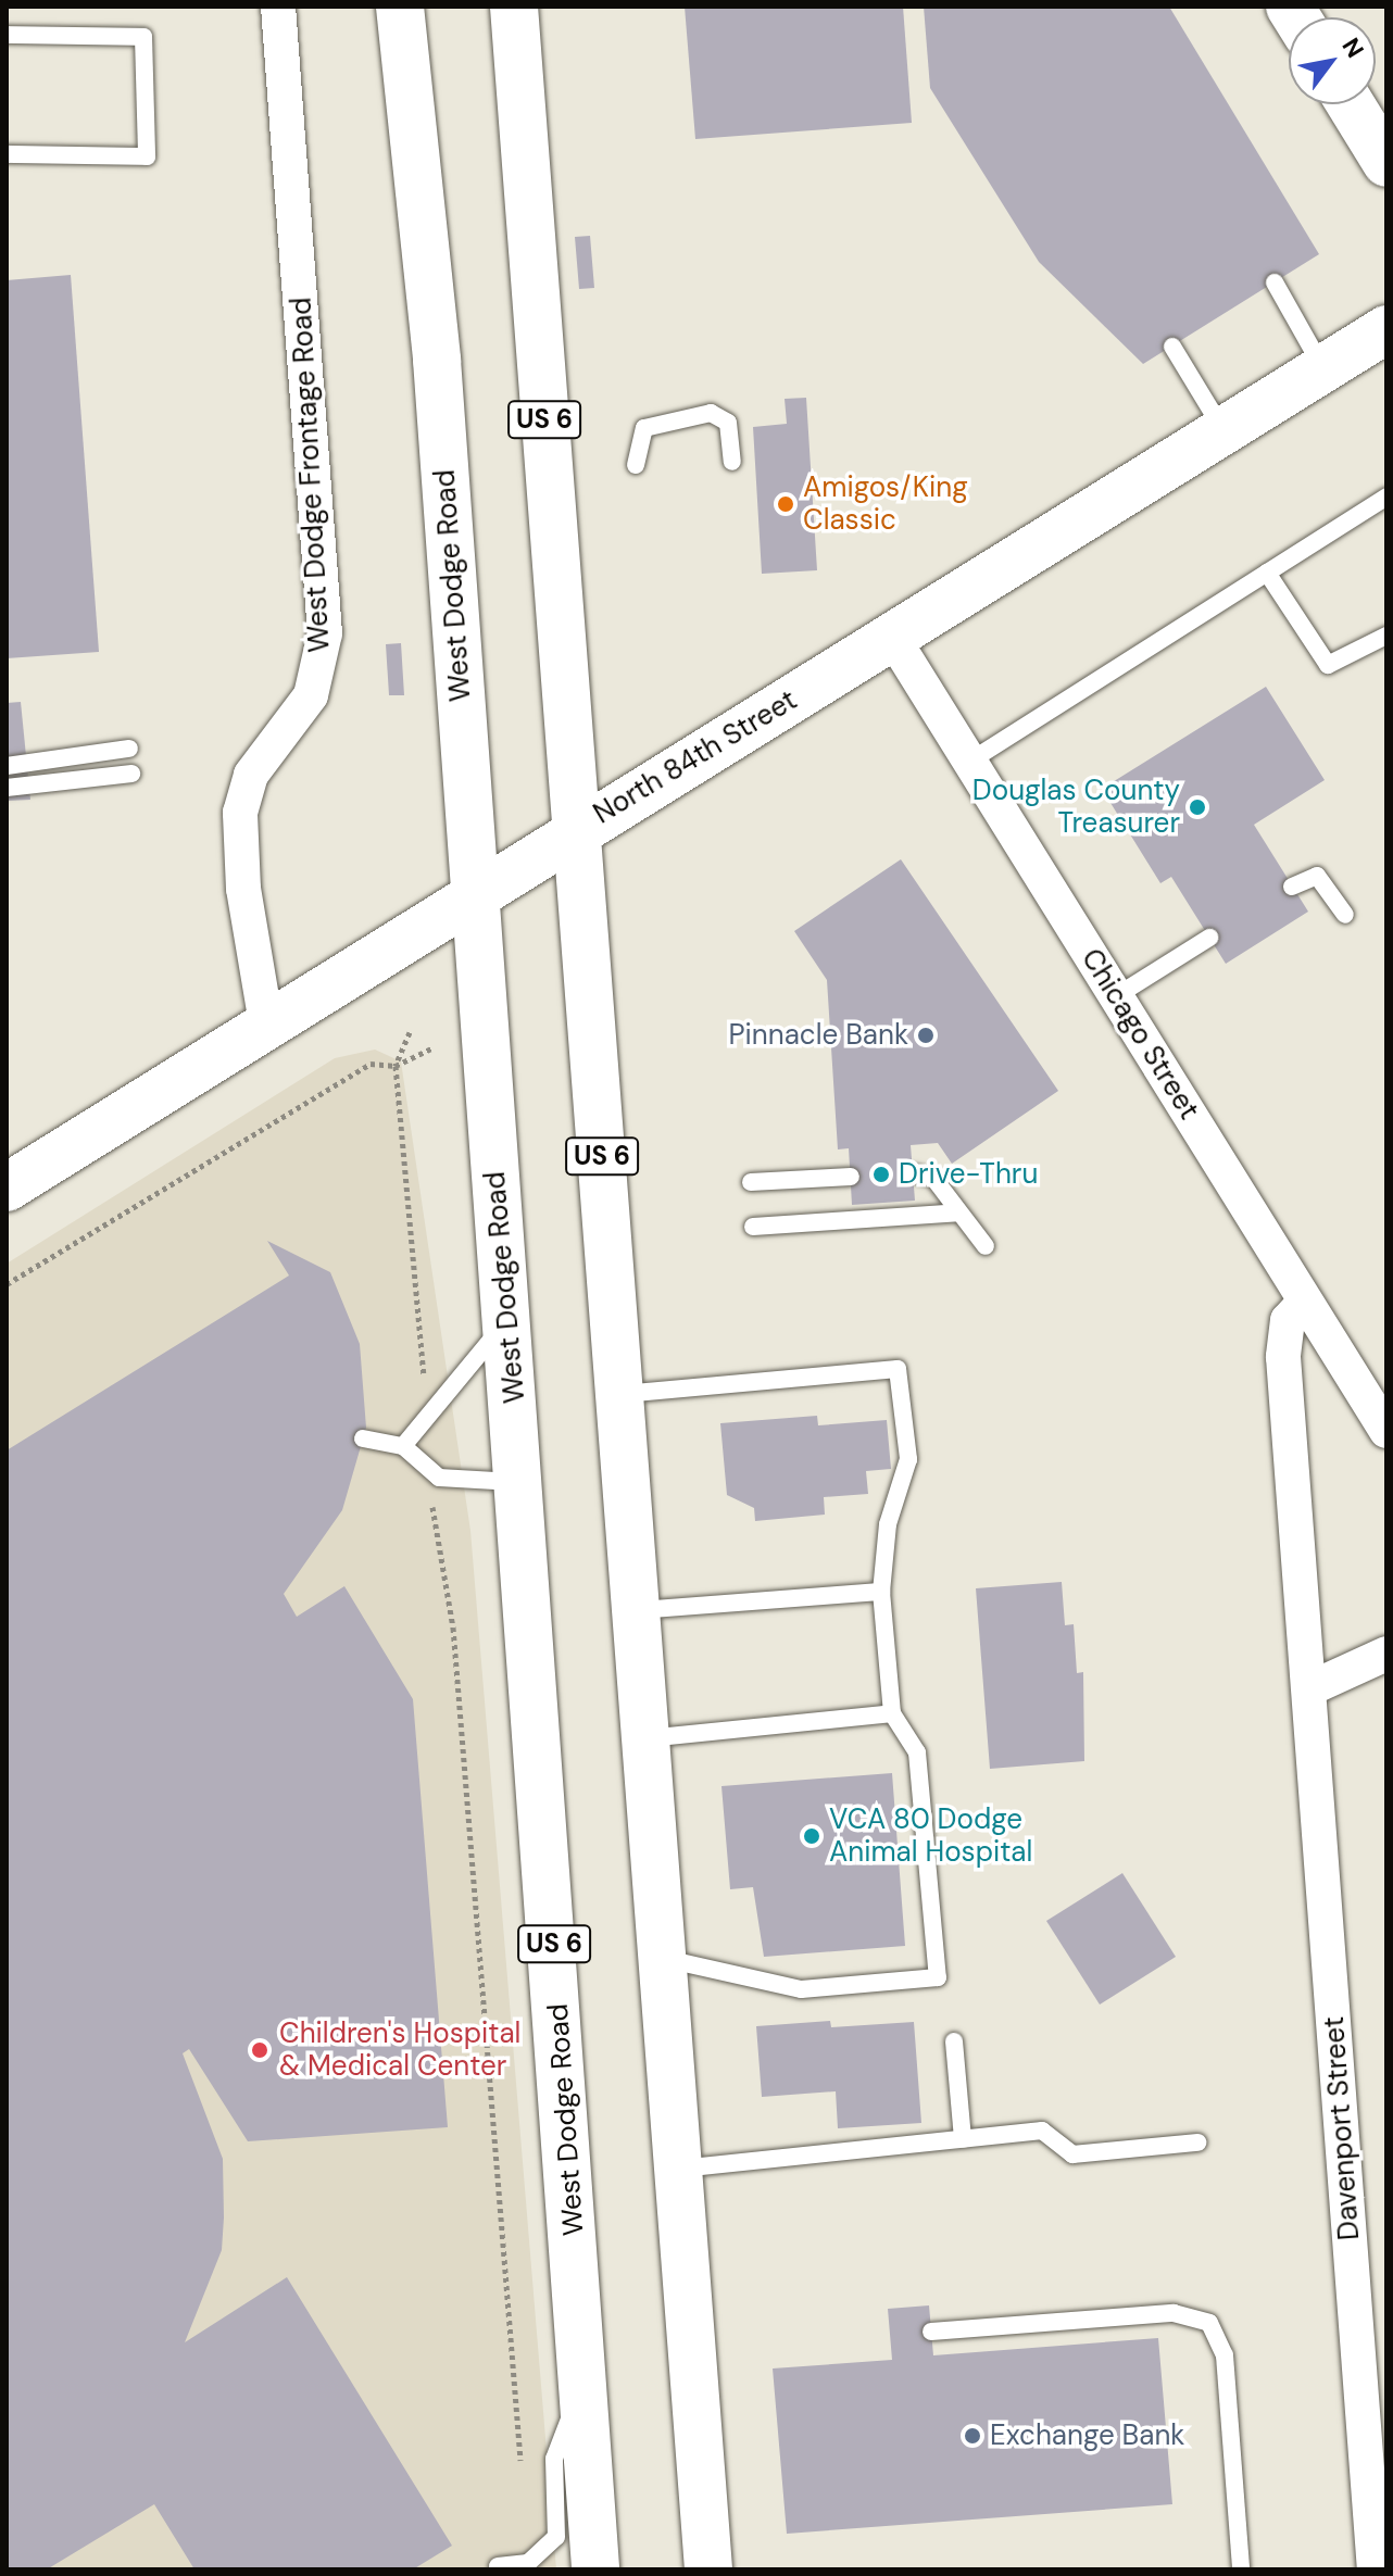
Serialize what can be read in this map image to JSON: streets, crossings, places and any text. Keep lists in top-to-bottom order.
{
  "streets": {
    "main road": ["US 6", "West Dodge Road", "North 84th Street"],
    "street": ["West Dodge Frontage Road", "Chicago Street", "Davenport Street"]
  },
  "crossings": [
    ["US 6", "North 84th Street"],
    ["West Dodge Frontage Road", "North 84th Street"],
    ["West Dodge Road", "North 84th Street"],
    ["North 84th Street", "Chicago Street"],
    ["Chicago Street", "Davenport Street"]
  ],
  "places": [
    "Amigos/King Classic",
    "Douglas County Treasurer",
    "Pinnacle Bank",
    "Drive-Thru",
    "VCA 80 Dodge Animal Hospital",
    "Children's Hospital & Medical Center",
    "Exchange Bank"
  ],
  "north": "top right"
}
